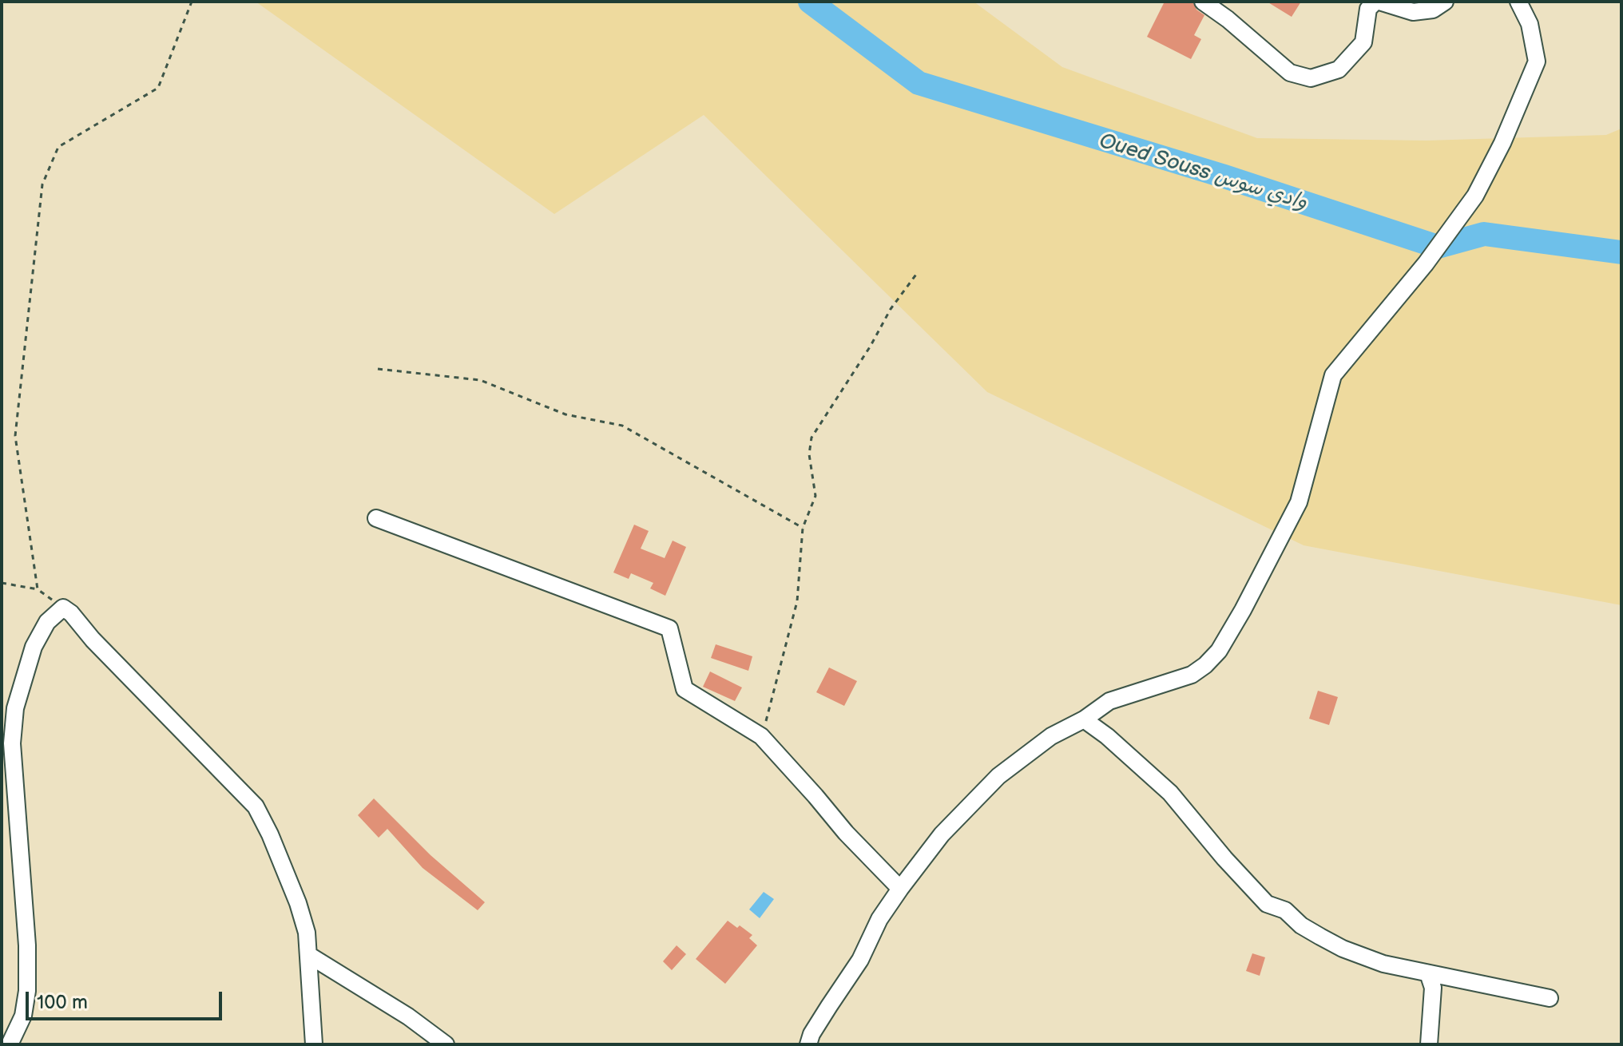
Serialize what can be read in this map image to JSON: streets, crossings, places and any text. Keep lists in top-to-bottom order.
{
  "water": ["Oued Souss وادي سوس"],
  "scale_bar": "100 m"
}
